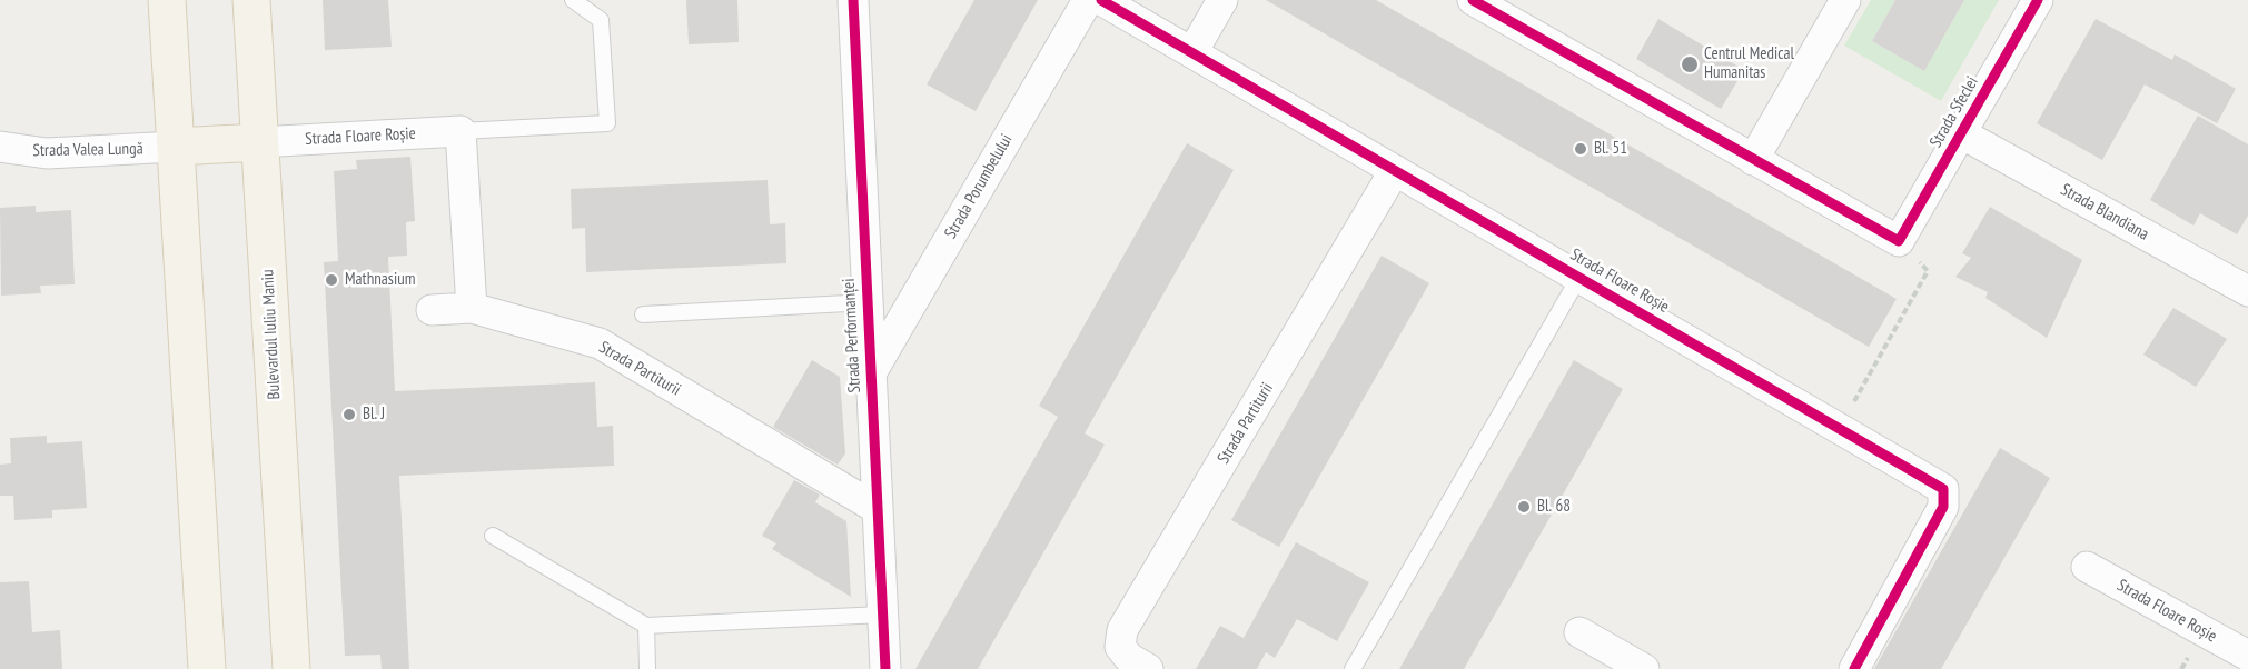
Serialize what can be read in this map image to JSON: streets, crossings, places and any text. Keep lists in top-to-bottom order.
{
  "streets": {
    "main road": ["Bulevardul Iuliu Maniu"],
    "street": [
      "Strada Sfeclei",
      "Strada Floare Roșie",
      "Strada Valea Lungă",
      "Strada Porumbelului",
      "Strada Blandiana",
      "Strada Performanței",
      "Strada Partiturii"
    ]
  },
  "crossings": [
    ["Strada Sfeclei", "Strada Blandiana"],
    ["Strada Floare Roșie", "Bulevardul Iuliu Maniu"],
    ["Strada Floare Roșie", "Strada Partiturii"],
    ["Strada Porumbelului", "Strada Performanței"],
    ["Strada Performanței", "Strada Partiturii"]
  ],
  "places": [
    "Centrul Medical Humanitas",
    "Bl. 51",
    "Mathnasium",
    "Bl. J",
    "Bl. 68"
  ]
}
